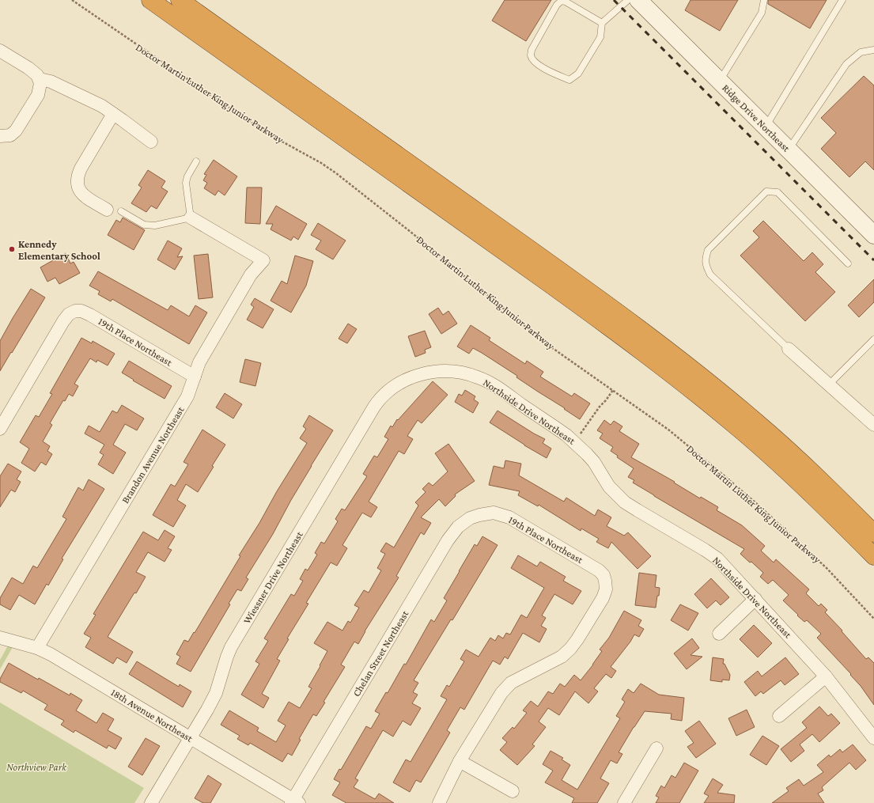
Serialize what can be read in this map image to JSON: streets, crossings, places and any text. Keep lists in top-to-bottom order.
{
  "streets": {
    "street": [
      "Ridge Drive Northeast",
      "19th Place Northeast",
      "Northside Drive Northeast",
      "Brandon Avenue Northeast",
      "Wiessner Drive Northeast",
      "Chelan Street Northeast",
      "18th Avenue Northeast"
    ],
    "path": ["Doctor Martin Luther King Junior Parkway"]
  },
  "crossings": [
    ["19th Place Northeast", "Brandon Avenue Northeast"],
    ["19th Place Northeast", "Chelan Street Northeast"],
    ["Northside Drive Northeast", "Wiessner Drive Northeast"],
    ["Brandon Avenue Northeast", "18th Avenue Northeast"],
    ["Wiessner Drive Northeast", "18th Avenue Northeast"],
    ["Chelan Street Northeast", "18th Avenue Northeast"]
  ],
  "parks": ["Northview Park"],
  "places": ["Kennedy Elementary School"]
}
